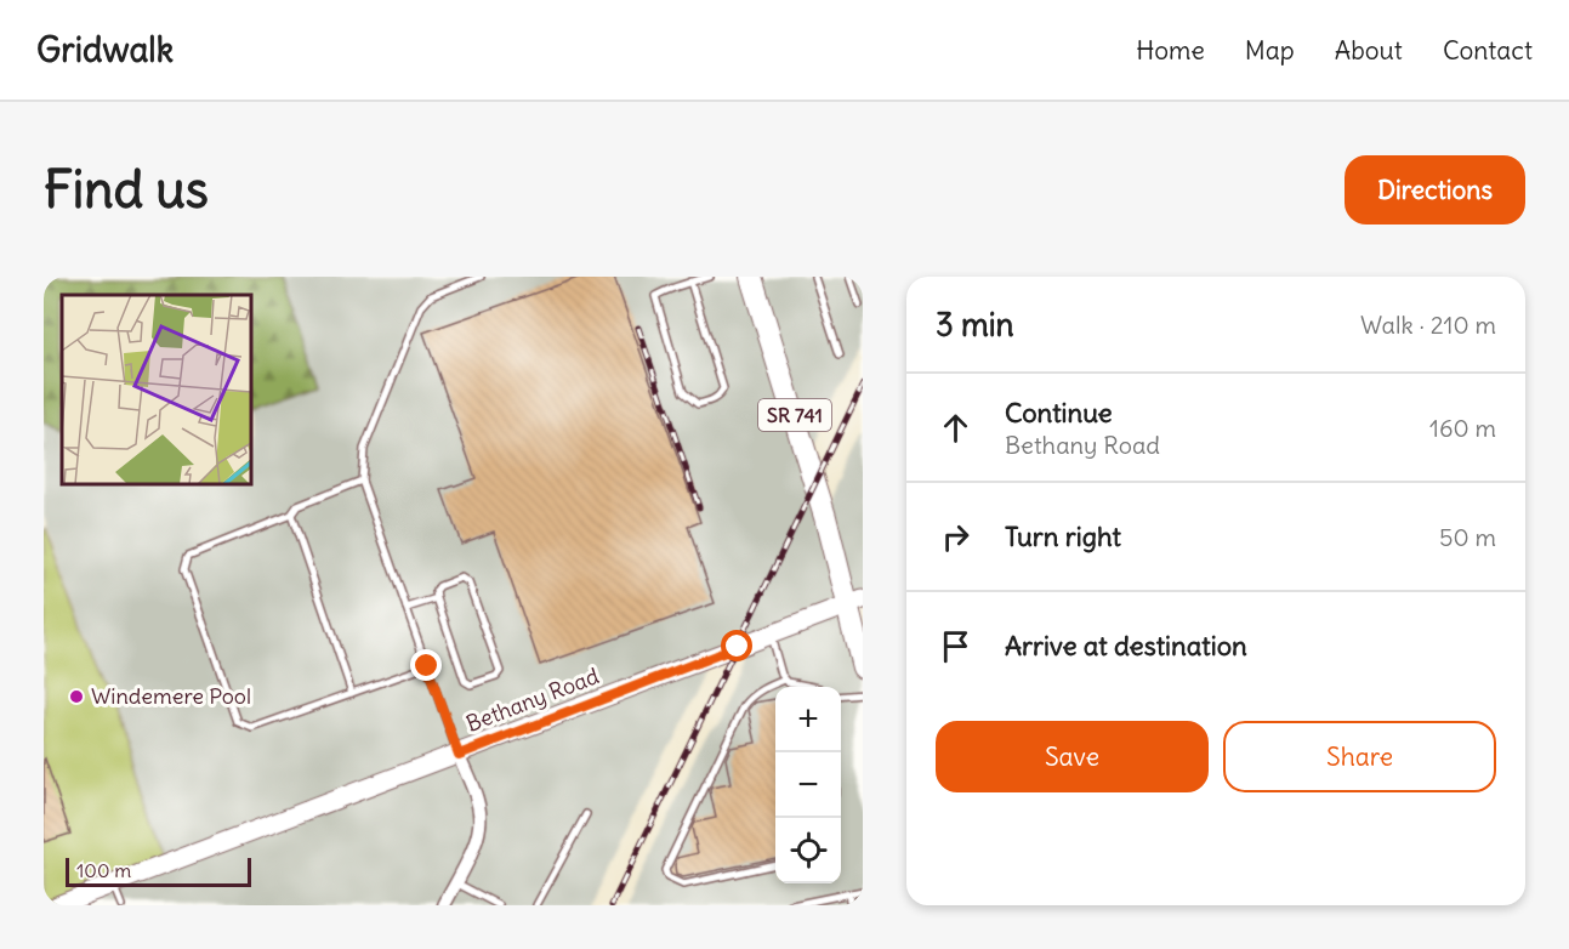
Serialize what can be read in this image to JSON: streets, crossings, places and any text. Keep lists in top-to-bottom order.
{
  "streets": {
    "main road": ["SR 741", "Bethany Road"]
  },
  "crossings": [
    ["SR 741", "Bethany Road"]
  ],
  "places": ["Windemere Pool"],
  "scale_bar": "100 m",
  "page": {
    "header": "Gridwalk",
    "nav": [
      "Home",
      "Map",
      "About",
      "Contact"
    ],
    "buttons": [
      "Directions",
      ["Save", "Share"]
    ],
    "title": "Find us",
    "heading": ["3 min", "Walk · 210 m"],
    "list": [
      ["Continue", "Bethany Road", "160 m"],
      ["Turn right", "50 m"],
      "Arrive at destination"
    ],
    "map_buttons": ["+", "−"],
    "scale": "100 m"
  }
}
